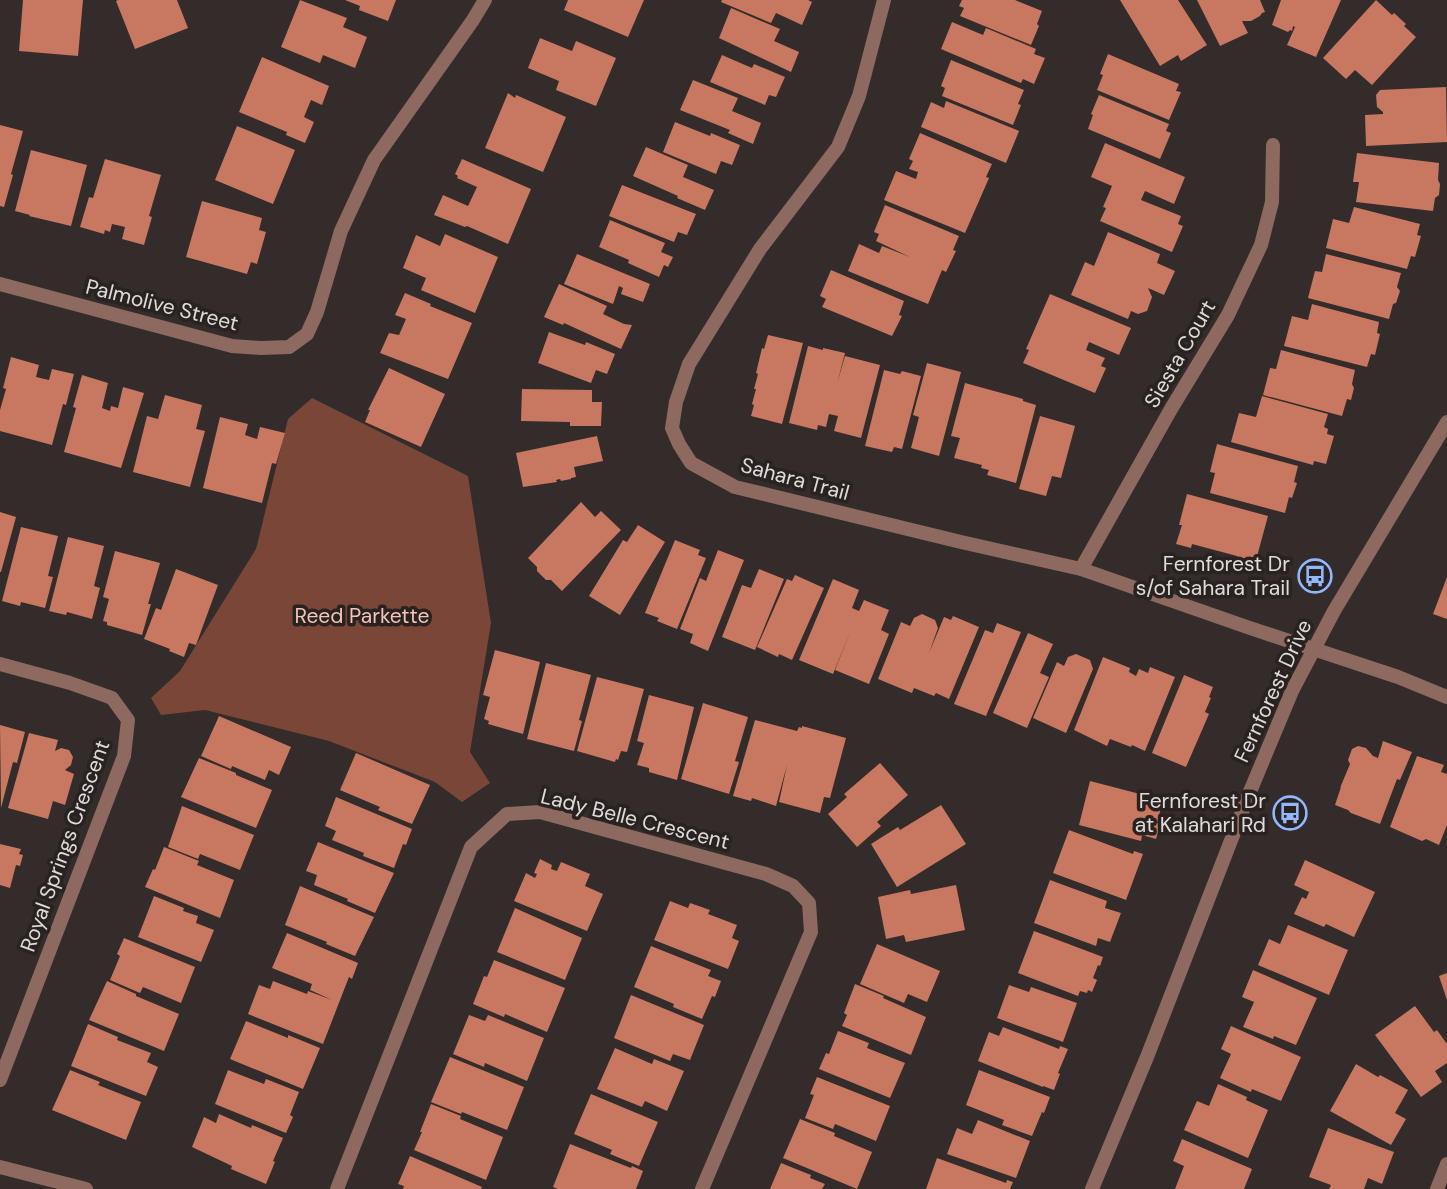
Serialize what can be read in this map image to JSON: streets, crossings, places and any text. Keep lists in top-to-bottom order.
{
  "streets": {
    "street": [
      "Palmolive Street",
      "Siesta Court",
      "Sahara Trail",
      "Fernforest Drive",
      "Lady Belle Crescent",
      "Royal Springs Crescent"
    ]
  },
  "crossings": [
    ["Siesta Court", "Sahara Trail"],
    ["Sahara Trail", "Fernforest Drive"]
  ],
  "parks": ["Reed Parkette"],
  "places": {
    "bus stop": ["Fernforest Dr s/of Sahara Trail", "Fernforest Dr at Kalahari Rd"]
  }
}
